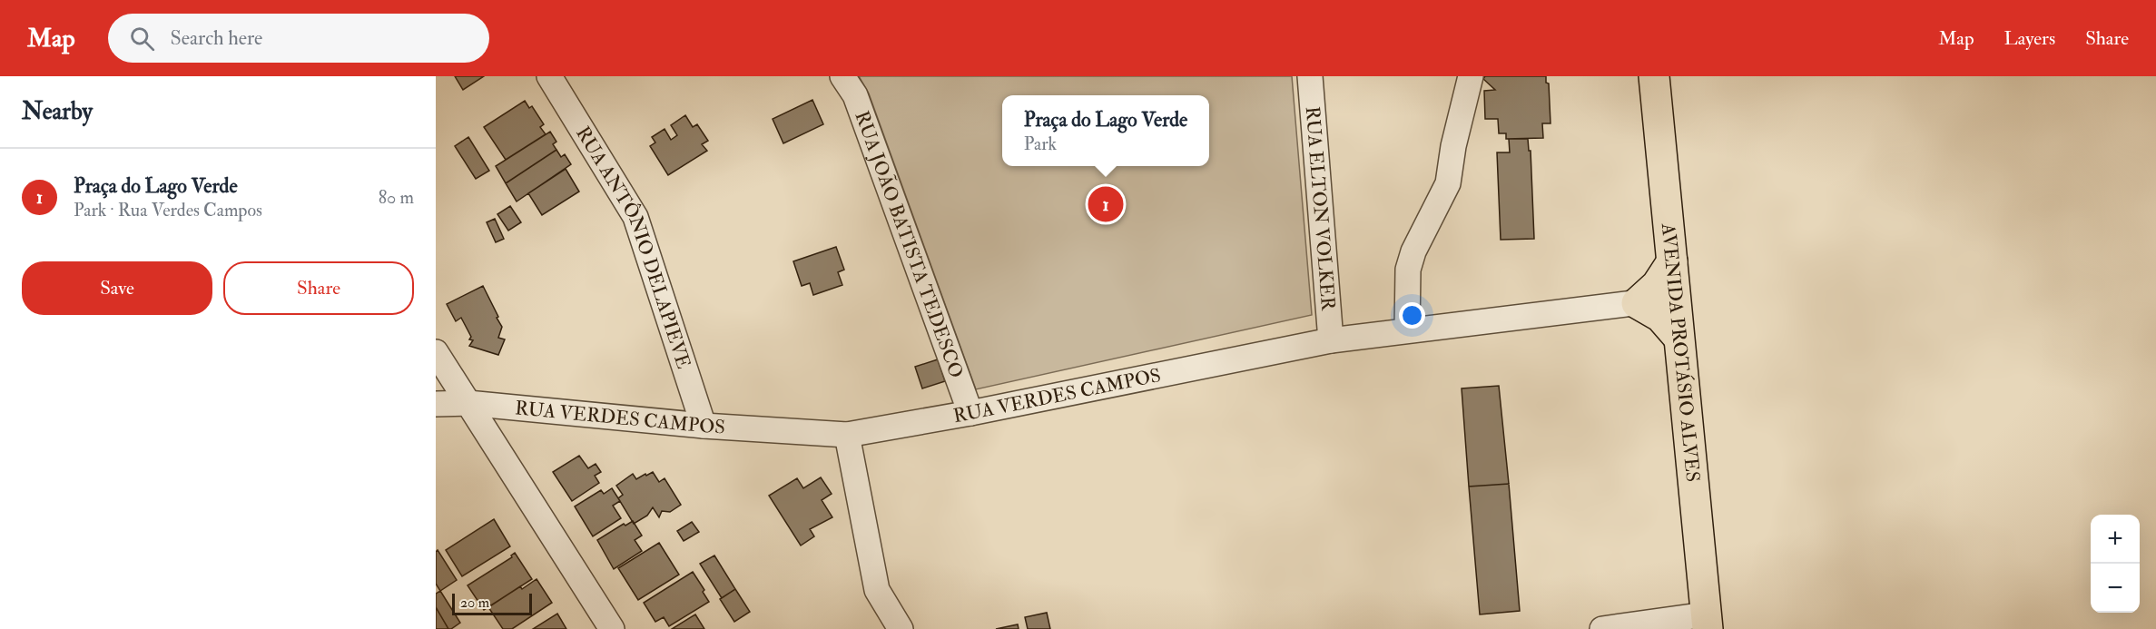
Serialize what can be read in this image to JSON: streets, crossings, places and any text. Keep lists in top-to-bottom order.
{
  "streets": {
    "main road": ["AVENIDA PROTÁSIO ALVES"],
    "street": [
      "RUA ELTON VOLKER",
      "RUA JOÃO BATISTA TEDESCO",
      "RUA ANTÔNIO DELAPIEVE",
      "RUA VERDES CAMPOS"
    ]
  },
  "crossings": [
    ["RUA ELTON VOLKER", "RUA VERDES CAMPOS"],
    ["RUA JOÃO BATISTA TEDESCO", "RUA VERDES CAMPOS"],
    ["RUA ANTÔNIO DELAPIEVE", "RUA VERDES CAMPOS"],
    ["AVENIDA PROTÁSIO ALVES", "RUA VERDES CAMPOS"]
  ],
  "scale_bar": "20 m",
  "page": {
    "header": "Map",
    "search": "Search here",
    "nav": ["Map", "Layers", "Share"],
    "heading": "Nearby",
    "popup": ["Praça do Lago Verde", "Park"],
    "list": [
      {
        "mark": "1",
        "name": "Praça do Lago Verde",
        "note": "Park · Rua Verdes Campos",
        "value": "80 m"
      }
    ],
    "pins": "1",
    "buttons": ["Save", "Share"],
    "map_buttons": ["+", "−"],
    "scale": "20 m"
  }
}
